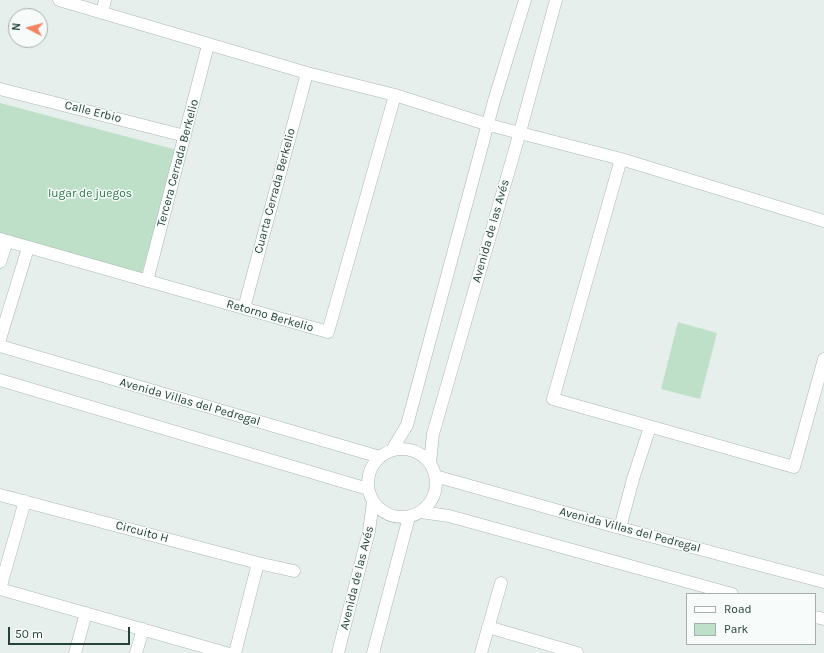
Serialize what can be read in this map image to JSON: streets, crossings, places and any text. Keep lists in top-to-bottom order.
{
  "streets": {
    "street": [
      "Calle Erbio",
      "Tercera Cerrada Berkelio",
      "Cuarta Cerrada Berkelio",
      "Avenida de las Avés",
      "Retorno Berkelio",
      "Avenida Villas del Pedregal",
      "Circuito H"
    ]
  },
  "crossings": [
    ["Calle Erbio", "Tercera Cerrada Berkelio"],
    ["Tercera Cerrada Berkelio", "Retorno Berkelio"],
    ["Cuarta Cerrada Berkelio", "Retorno Berkelio"],
    ["Avenida de las Avés", "Avenida Villas del Pedregal"]
  ],
  "parks": ["lugar de juegos"],
  "legend": ["Road", "Park"],
  "scale_bar": "50 m",
  "north": "left"
}
